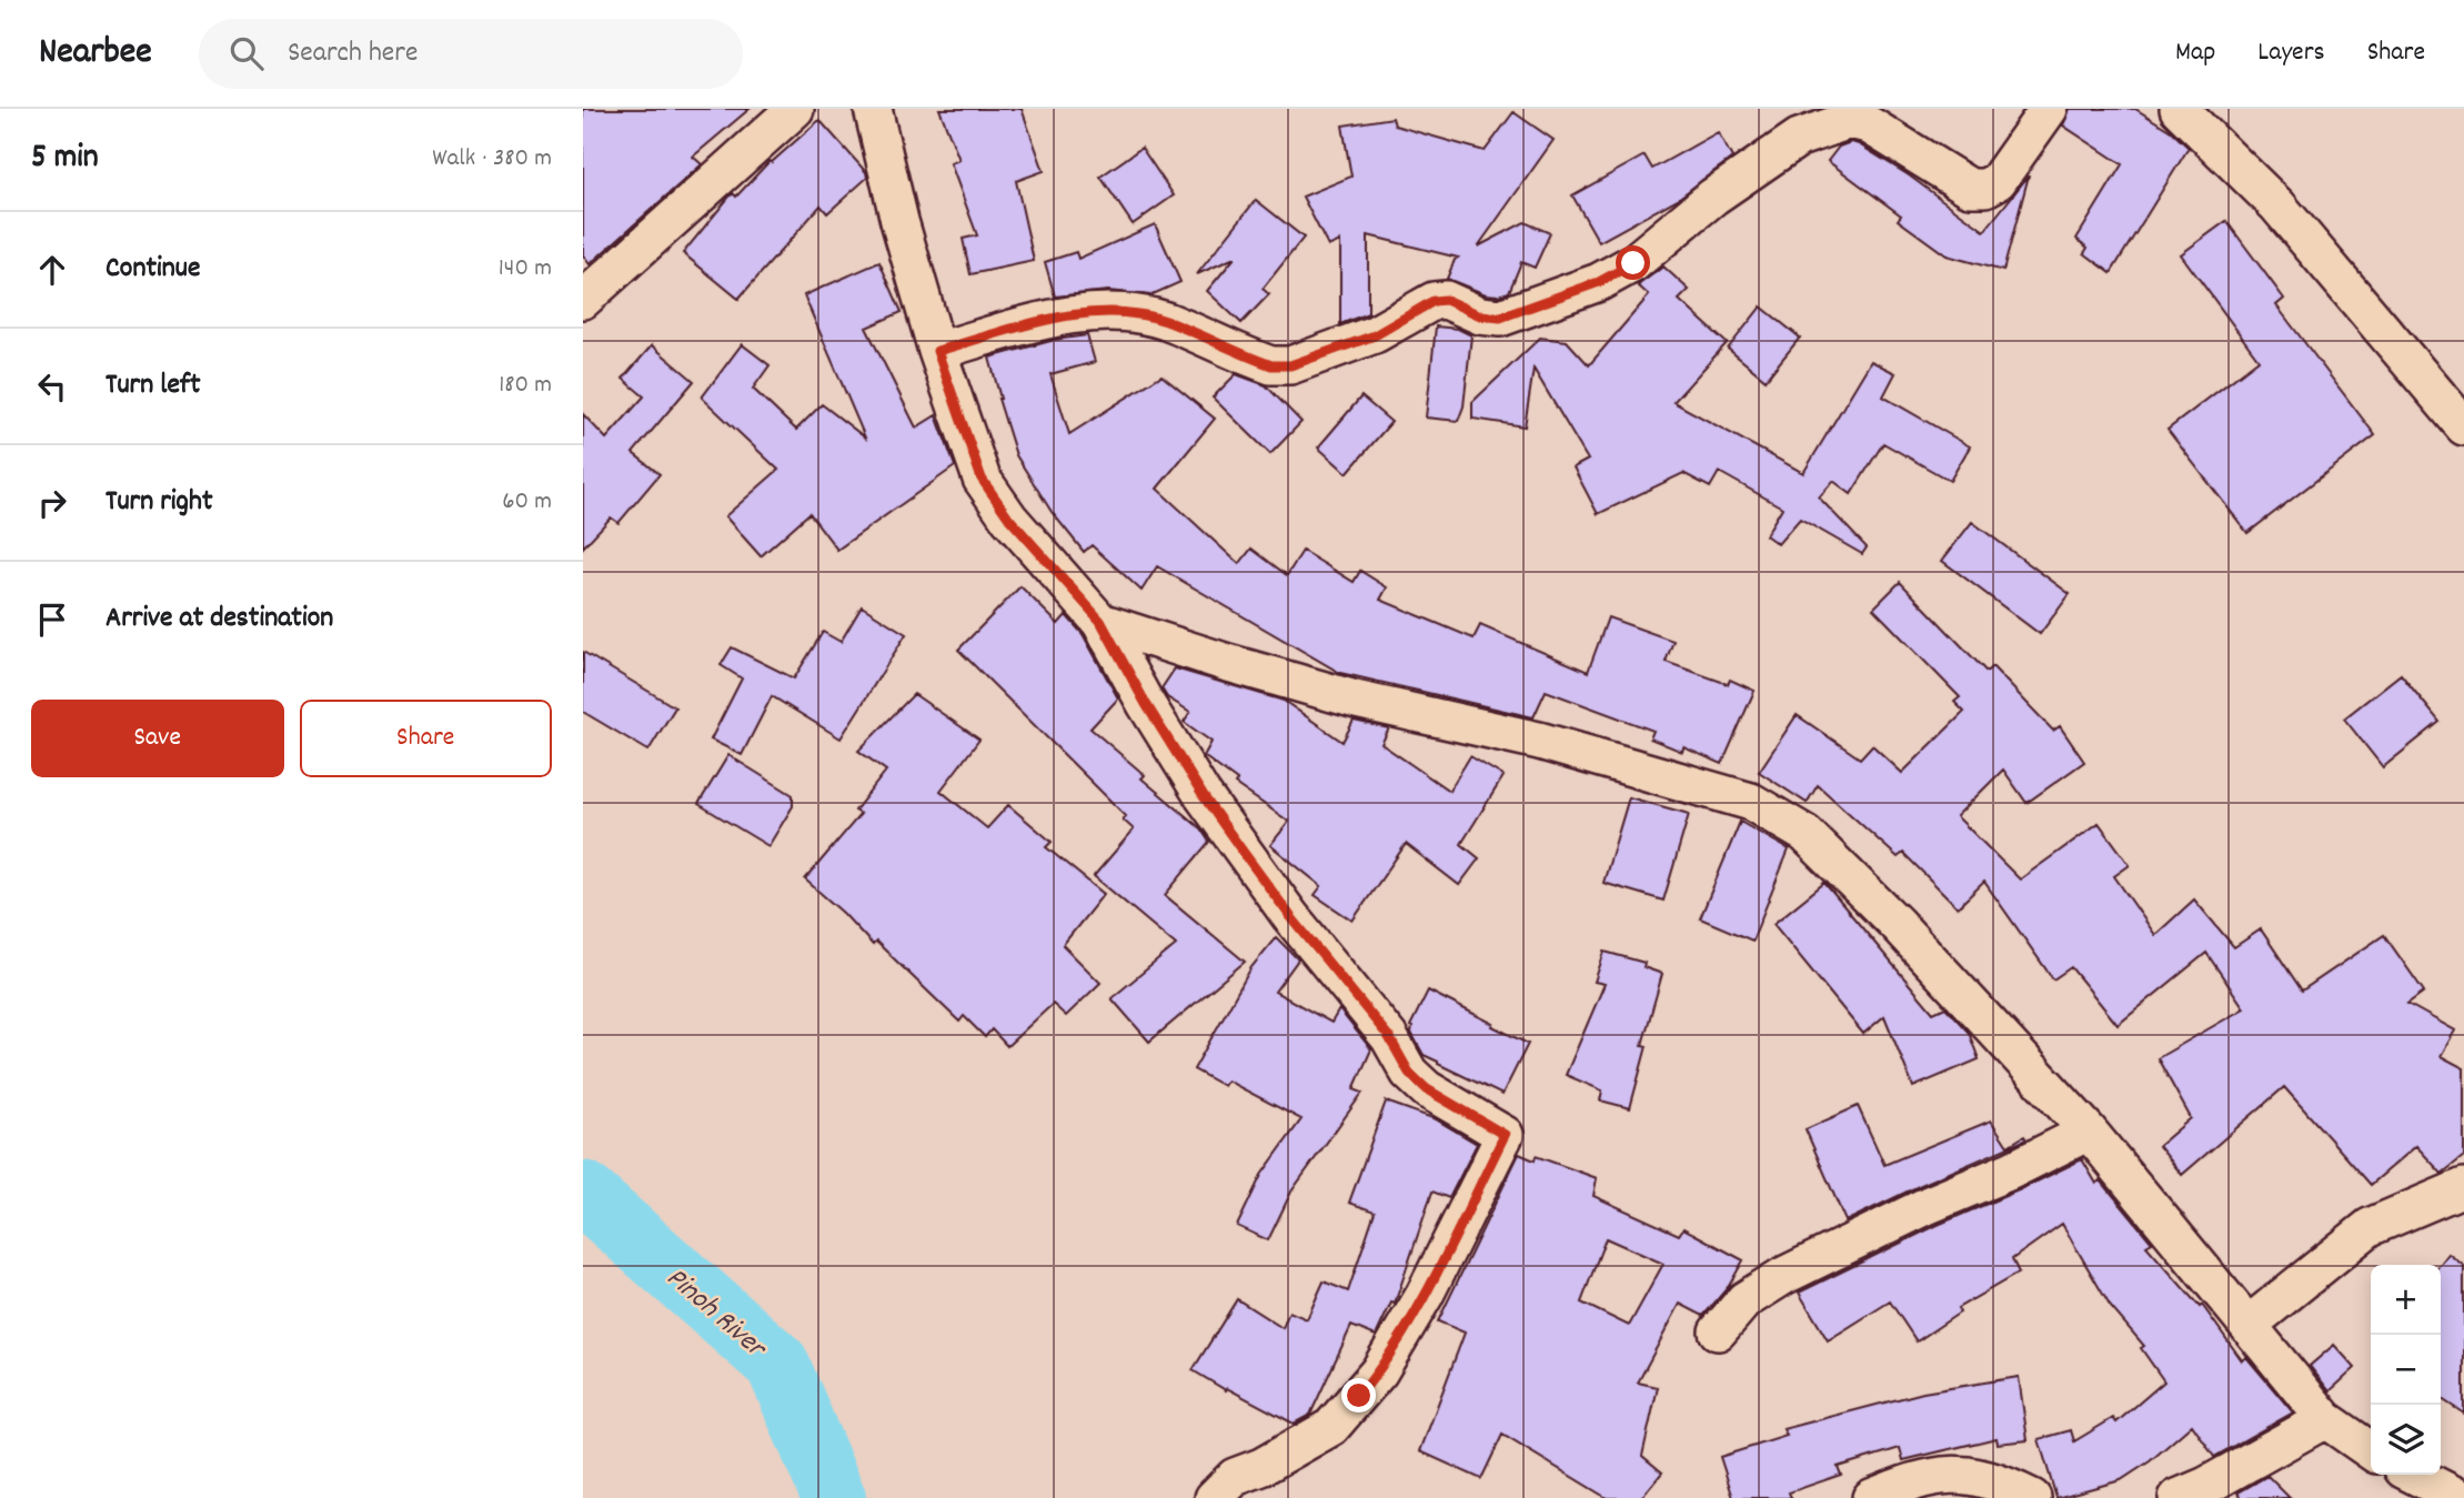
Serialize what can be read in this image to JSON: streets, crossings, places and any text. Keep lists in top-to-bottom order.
{
  "water": ["Pinoh River"],
  "page": {
    "header": "Nearbee",
    "search": "Search here",
    "nav": ["Map", "Layers", "Share"],
    "heading": ["5 min", "Walk · 380 m"],
    "list": [
      ["Continue", "140 m"],
      ["Turn left", "180 m"],
      ["Turn right", "60 m"],
      "Arrive at destination"
    ],
    "buttons": ["Save", "Share"],
    "map_buttons": ["+", "−"]
  }
}
